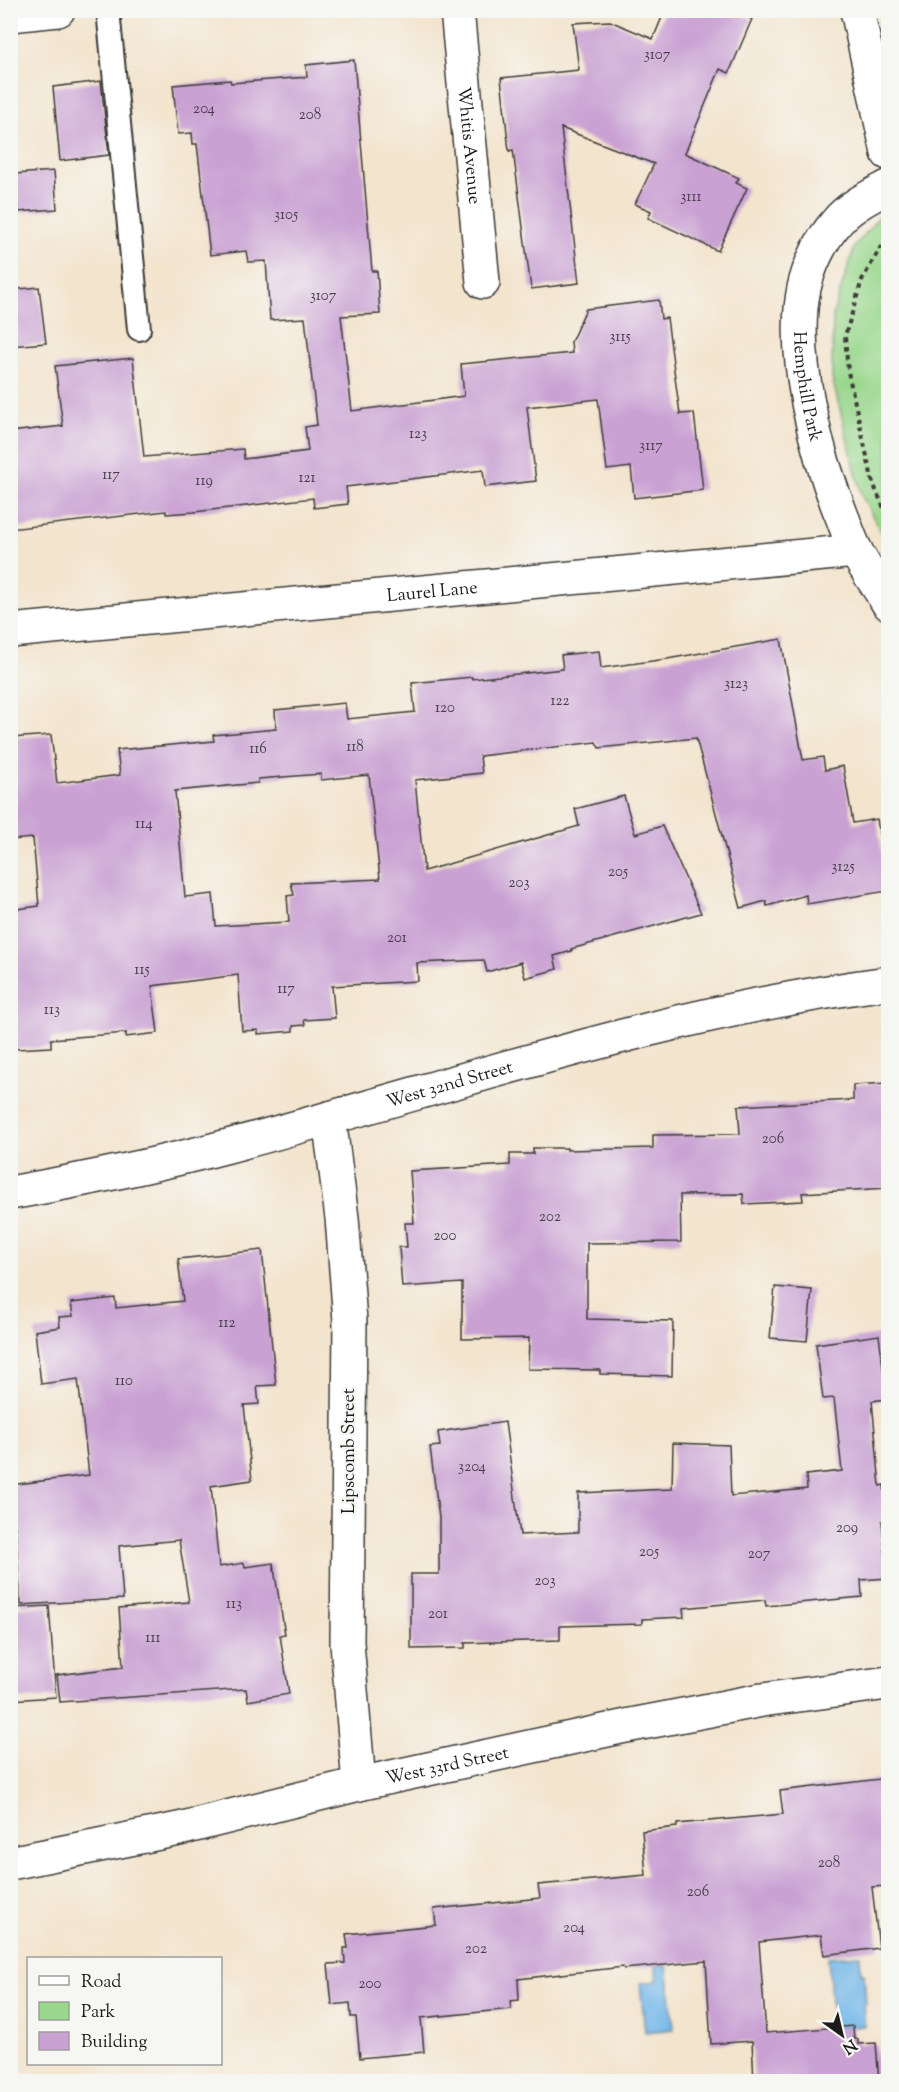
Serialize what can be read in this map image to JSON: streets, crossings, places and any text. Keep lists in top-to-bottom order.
{
  "streets": {
    "street": [
      "Whitis Avenue",
      "Hemphill Park",
      "Laurel Lane",
      "West 32nd Street",
      "Lipscomb Street",
      "West 33rd Street"
    ]
  },
  "crossings": [
    ["Hemphill Park", "Laurel Lane"],
    ["West 32nd Street", "Lipscomb Street"],
    ["Lipscomb Street", "West 33rd Street"]
  ],
  "house_numbers": [
    "3107",
    "204",
    "208",
    "3111",
    "3105",
    "3107",
    "3115",
    "123",
    "3117",
    "117",
    "121",
    "119",
    "3123",
    "122",
    "120",
    "118",
    "116",
    "114",
    "3125",
    "205",
    "203",
    "201",
    "115",
    "117",
    "113",
    "206",
    "202",
    "200",
    "112",
    "110",
    "3204",
    "209",
    "205",
    "207",
    "203",
    "113",
    "201",
    "111",
    "208",
    "206",
    "204",
    "202",
    "200"
  ],
  "legend": ["Road", "Park", "Building"],
  "north": "bottom right"
}
